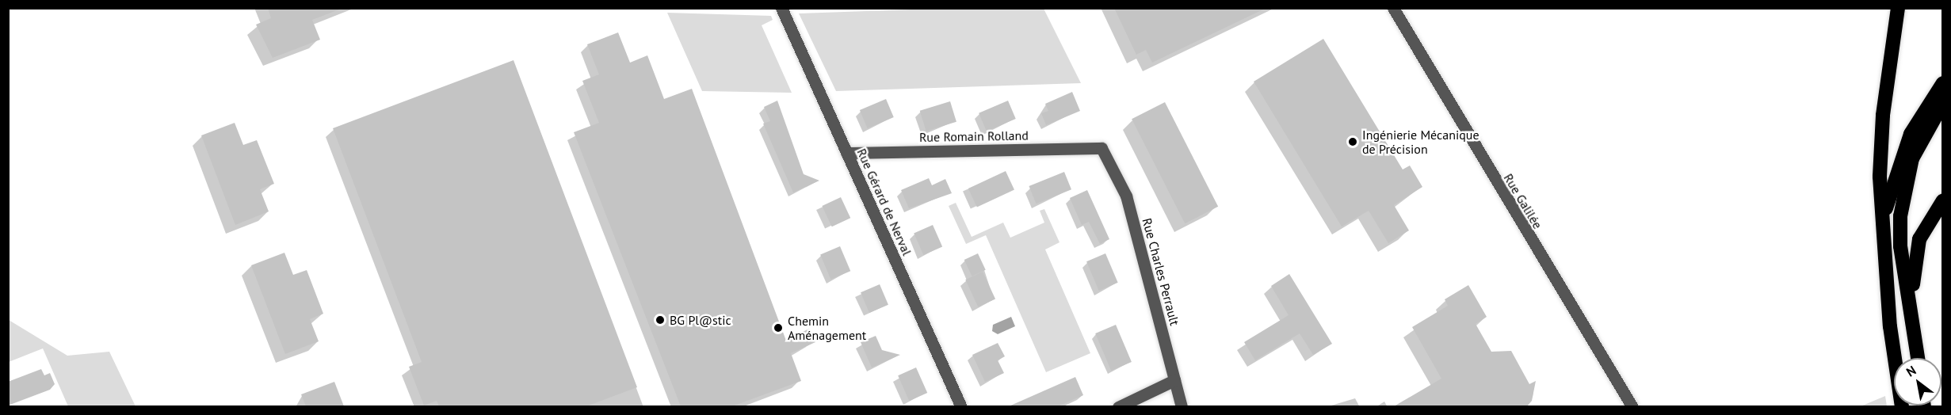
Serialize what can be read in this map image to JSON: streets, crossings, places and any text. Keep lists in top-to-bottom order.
{
  "streets": {
    "street": [
      "Rue Romain Rolland",
      "Rue Galilée",
      "Rue Gérard de Nerval",
      "Rue Charles Perrault"
    ]
  },
  "crossings": [
    ["Rue Romain Rolland", "Rue Gérard de Nerval"],
    ["Rue Romain Rolland", "Rue Charles Perrault"]
  ],
  "places": ["Ingénierie Mécanique de Précision", "BG Pl@stic", "Chemin Aménagement"],
  "north": "top left"
}
